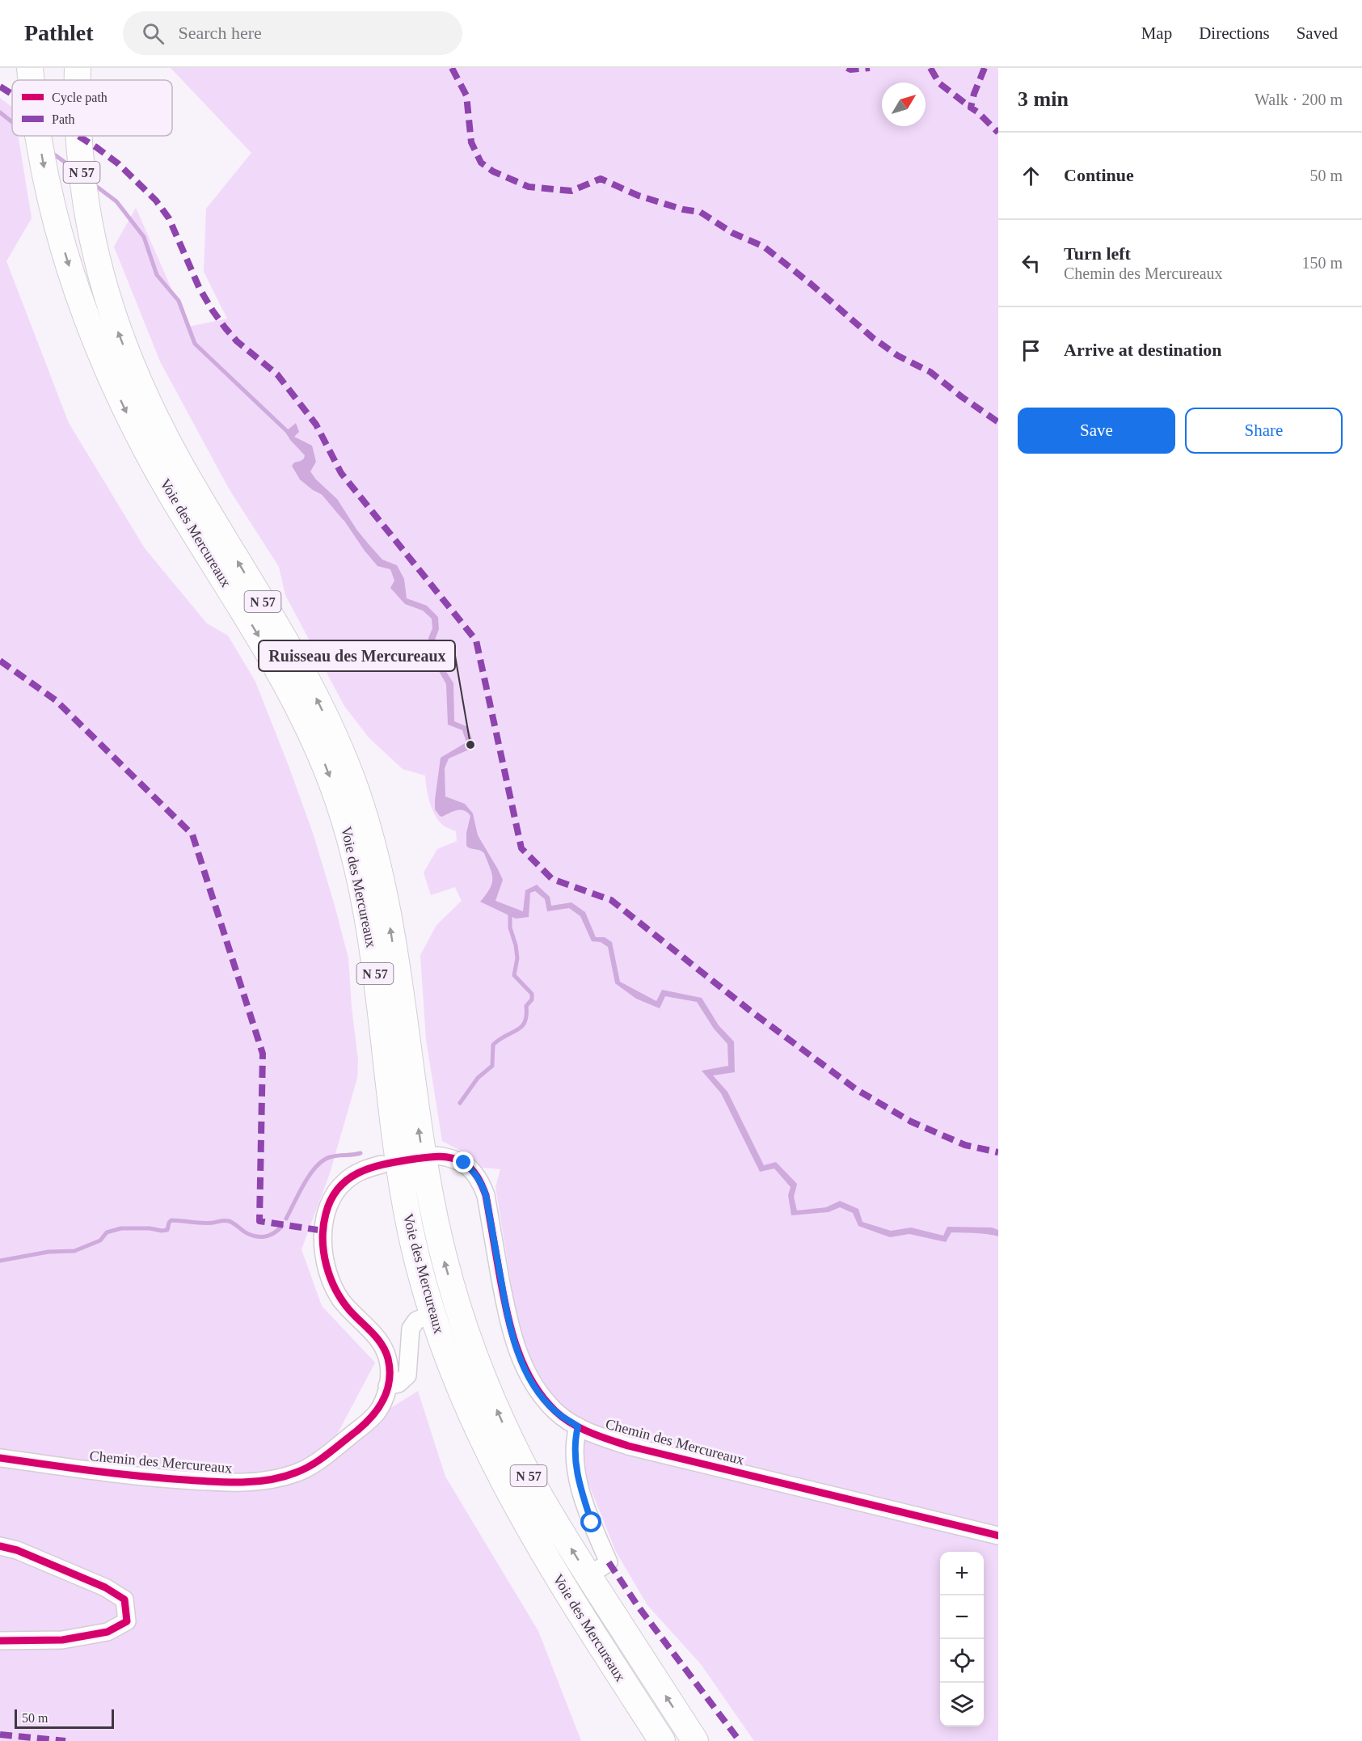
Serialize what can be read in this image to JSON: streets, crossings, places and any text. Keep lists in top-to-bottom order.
{
  "streets": {
    "highway": ["N 57", "Voie des Mercureaux"],
    "street": ["Chemin des Mercureaux"]
  },
  "places": ["Ruisseau des Mercureaux"],
  "legend": ["Cycle path", "Path"],
  "scale_bar": "50 m",
  "north": "top right",
  "page": {
    "header": "Pathlet",
    "search": "Search here",
    "nav": ["Map", "Directions", "Saved"],
    "heading": ["3 min", "Walk · 200 m"],
    "list": [
      ["Continue", "50 m"],
      ["Turn left", "Chemin des Mercureaux", "150 m"],
      "Arrive at destination"
    ],
    "buttons": ["Save", "Share"],
    "map_buttons": ["+", "−"],
    "scale": "50 m"
  }
}
